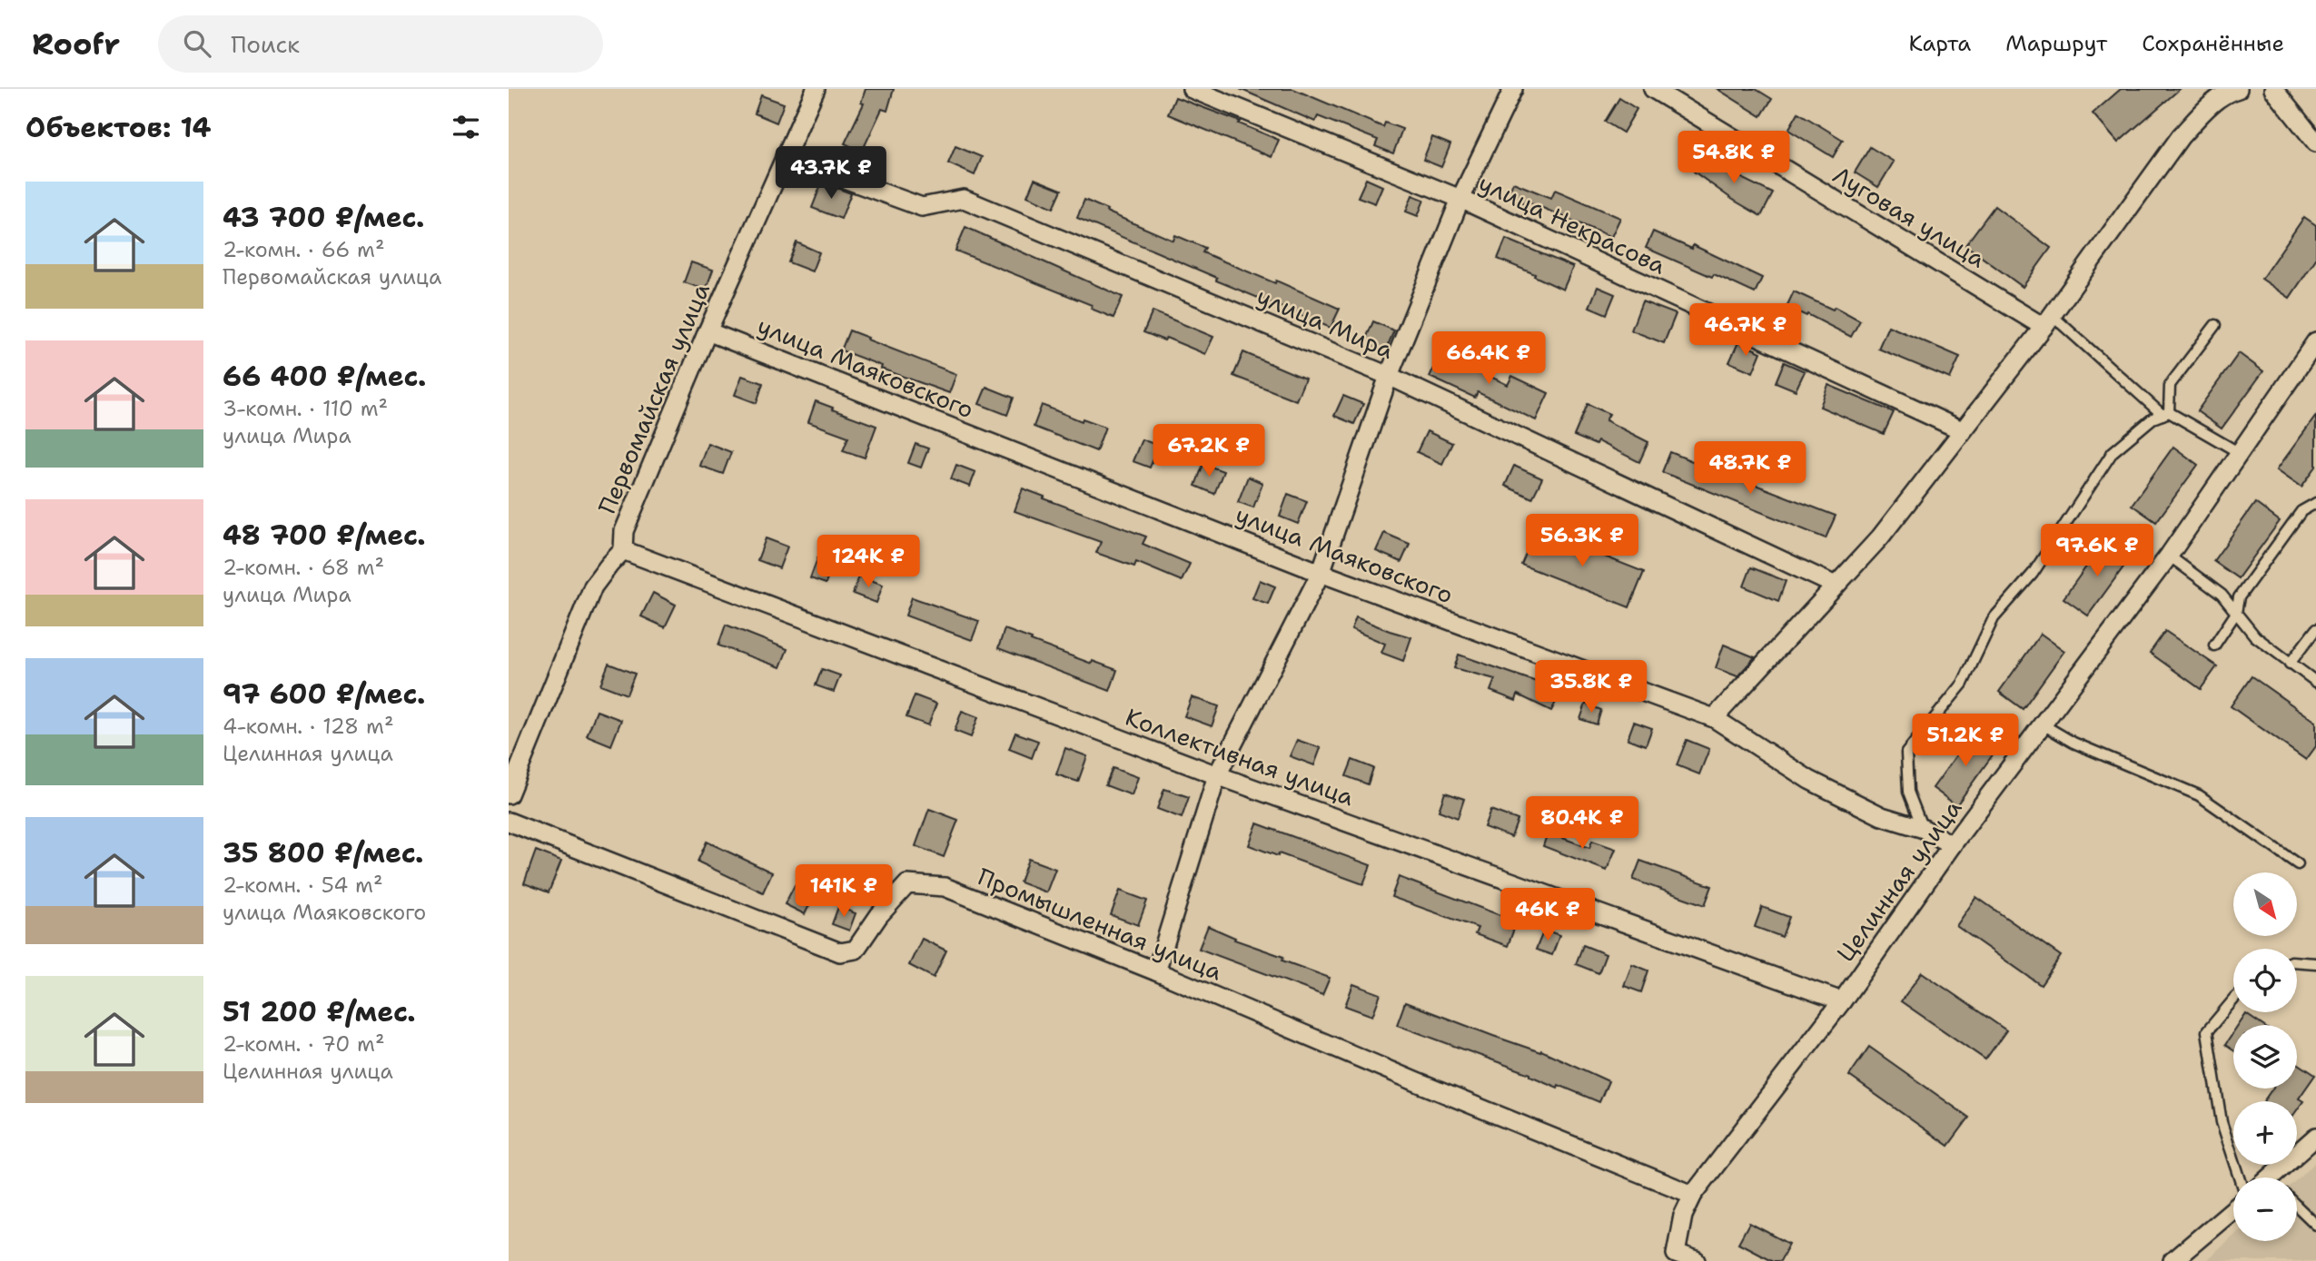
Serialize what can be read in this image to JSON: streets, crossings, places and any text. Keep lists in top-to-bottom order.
{
  "streets": {
    "street": [
      "Луговая улица",
      "улица Некрасова",
      "улица Мира",
      "улица Маяковского",
      "Первомайская улица",
      "Коллективная улица",
      "Целинная улица",
      "Промышленная улица"
    ]
  },
  "crossings": [
    ["улица Мира", "Первомайская улица"],
    ["улица Маяковского", "Первомайская улица"],
    ["улица Маяковского", "Целинная улица"],
    ["Первомайская улица", "Коллективная улица"],
    ["Коллективная улица", "Целинная улица"],
    ["Целинная улица", "Промышленная улица"]
  ],
  "north": "bottom right",
  "page": {
    "header": "Roofr",
    "search": "Поиск",
    "nav": ["Карта", "Маршрут", "Сохранённые"],
    "heading": "Объектов: 14",
    "price": [
      "54.8K ₽",
      "43.7K ₽",
      "46.7K ₽",
      "66.4K ₽",
      "67.2K ₽",
      "48.7K ₽",
      "56.3K ₽",
      "97.6K ₽",
      "124K ₽",
      "35.8K ₽",
      "51.2K ₽",
      "80.4K ₽",
      "141K ₽",
      "46K ₽"
    ],
    "list": [
      {
        "name": "43 700 ₽/мес.",
        "note": "2-комн. · 66 m² · Первомайская улица"
      },
      {
        "name": "66 400 ₽/мес.",
        "note": "3-комн. · 110 m² · улица Мира"
      },
      {
        "name": "48 700 ₽/мес.",
        "note": "2-комн. · 68 m² · улица Мира"
      },
      {
        "name": "97 600 ₽/мес.",
        "note": "4-комн. · 128 m² · Целинная улица"
      },
      {
        "name": "35 800 ₽/мес.",
        "note": "2-комн. · 54 m² · улица Маяковского"
      },
      {
        "name": "51 200 ₽/мес.",
        "note": "2-комн. · 70 m² · Целинная улица"
      }
    ],
    "map_buttons": ["+", "−"]
  }
}
